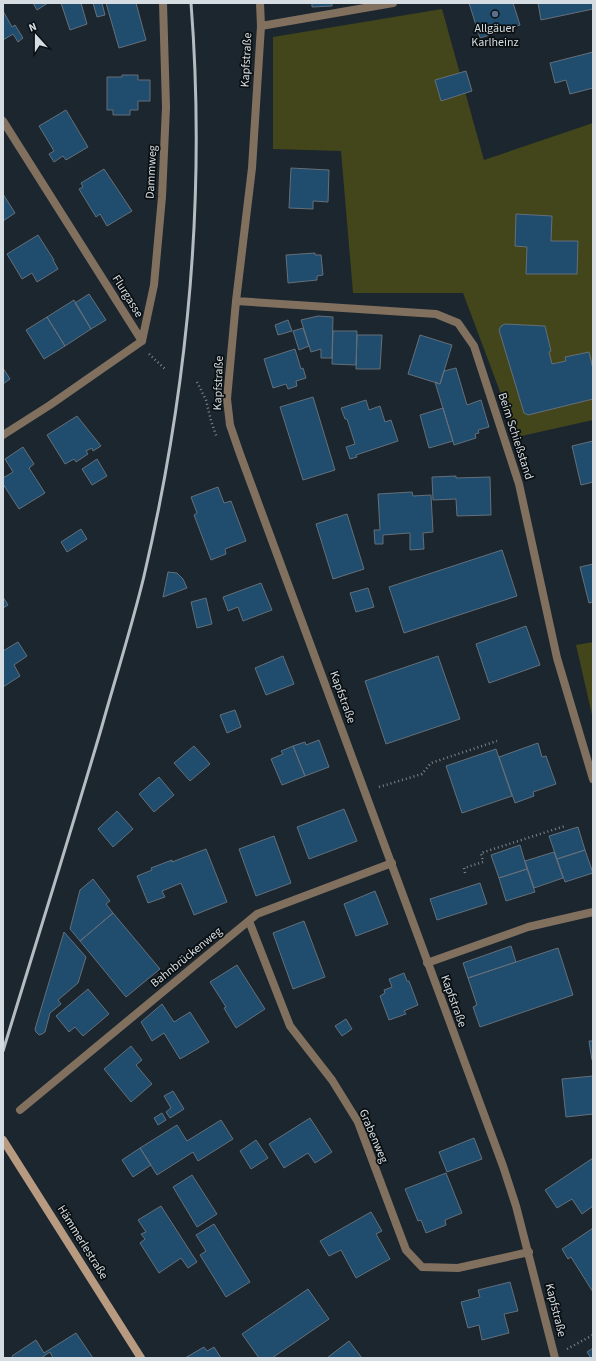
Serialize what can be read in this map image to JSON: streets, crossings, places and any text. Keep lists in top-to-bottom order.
{
  "streets": {
    "street": [
      "Kapfstraße",
      "Dammweg",
      "Flurgasse",
      "Beim Schießstand",
      "Bahnbrückenweg",
      "Grabenweg",
      "Hämmerlestraße"
    ]
  },
  "crossings": [
    ["Kapfstraße", "Beim Schießstand"],
    ["Kapfstraße", "Bahnbrückenweg"],
    ["Kapfstraße", "Grabenweg"],
    ["Dammweg", "Flurgasse"],
    ["Bahnbrückenweg", "Grabenweg"]
  ],
  "places": ["Allgäuer Karlheinz"],
  "north": "top"
}
